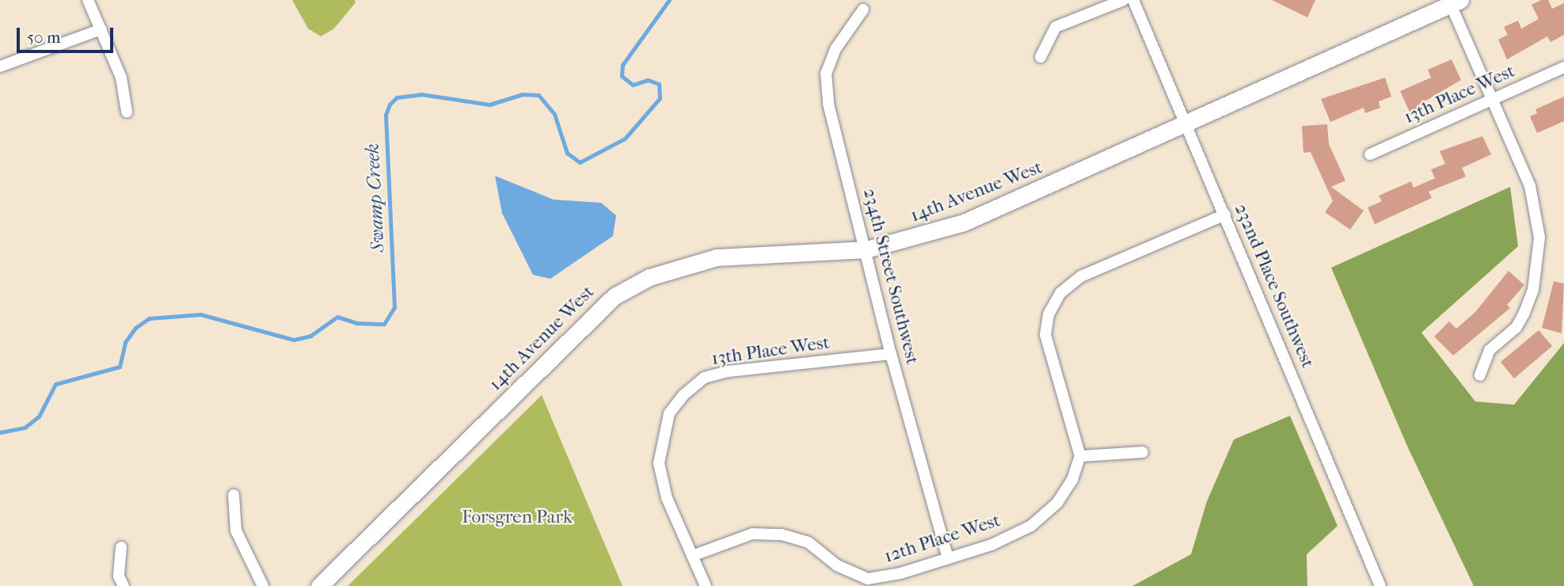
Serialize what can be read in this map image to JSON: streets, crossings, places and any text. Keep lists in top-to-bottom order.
{
  "streets": {
    "street": [
      "13th Place West",
      "14th Avenue West",
      "234th Street Southwest",
      "232nd Place Southwest",
      "12th Place West"
    ]
  },
  "crossings": [
    ["13th Place West", "234th Street Southwest"],
    ["13th Place West", "12th Place West"],
    ["14th Avenue West", "234th Street Southwest"],
    ["14th Avenue West", "232nd Place Southwest"],
    ["234th Street Southwest", "12th Place West"]
  ],
  "water": ["Swamp Creek"],
  "parks": ["Forsgren Park"],
  "scale_bar": "50 m"
}
